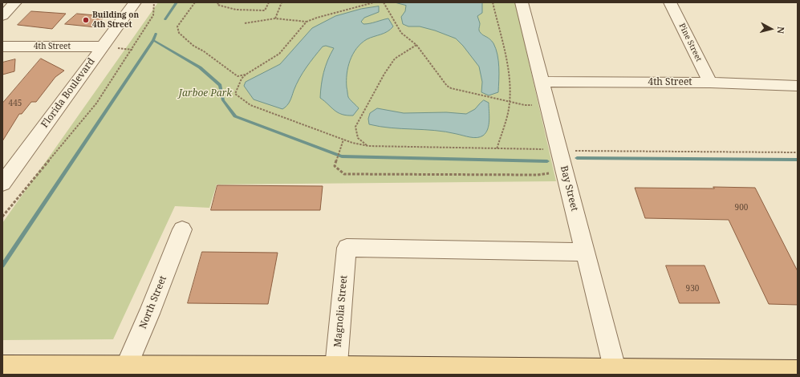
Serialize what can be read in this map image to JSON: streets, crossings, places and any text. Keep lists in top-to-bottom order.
{
  "streets": {
    "street": [
      "Pine Street",
      "4th Street",
      "Florida Boulevard",
      "Bay Street",
      "North Street",
      "Magnolia Street"
    ]
  },
  "crossings": [
    ["Pine Street", "4th Street"],
    ["4th Street", "Florida Boulevard"],
    ["4th Street", "Bay Street"],
    ["Bay Street", "Magnolia Street"]
  ],
  "parks": ["Jarboe Park"],
  "places": ["Building on 4th Street"],
  "house_numbers": ["445", "900", "930"],
  "north": "right"
}
